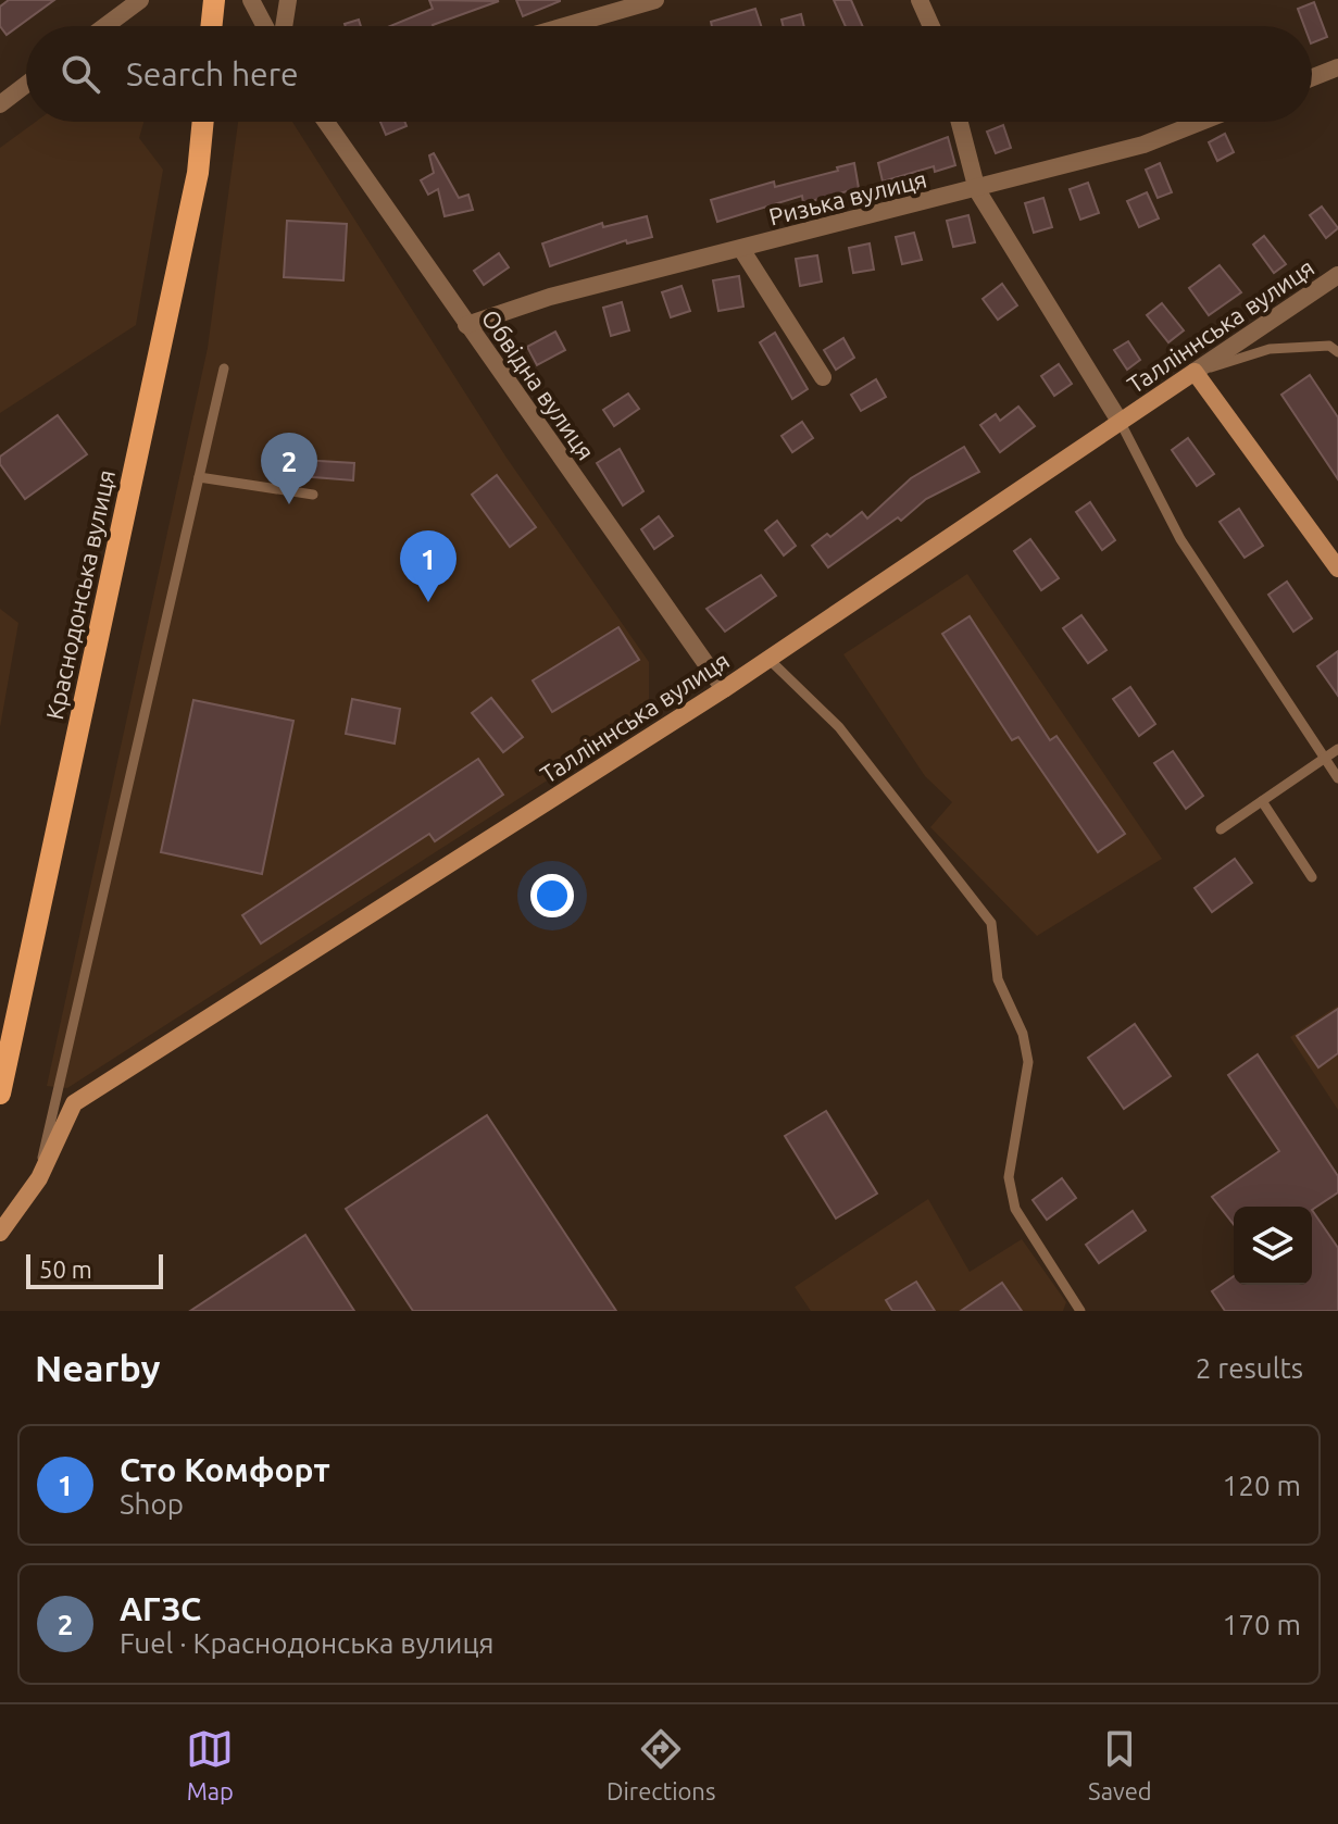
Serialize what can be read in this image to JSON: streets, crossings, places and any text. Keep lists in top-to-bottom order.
{
  "streets": {
    "main road": ["Краснодонська вулиця"],
    "street": ["Ризька вулиця", "Талліннська вулиця", "Обвідна вулиця"]
  },
  "crossings": [
    ["Ризька вулиця", "Обвідна вулиця"],
    ["Талліннська вулиця", "Обвідна вулиця"]
  ],
  "scale_bar": "50 m",
  "page": {
    "search": "Search here",
    "pins": ["2", "1"],
    "scale": "50 m",
    "heading": ["Nearby", "2 results"],
    "list": [
      {
        "mark": "1",
        "name": "Сто Комфорт",
        "note": "Shop",
        "value": "120 m"
      },
      {
        "mark": "2",
        "name": "АГЗС",
        "note": "Fuel · Краснодонська вулиця",
        "value": "170 m"
      }
    ],
    "nav": ["Map", "Directions", "Saved"]
  }
}
